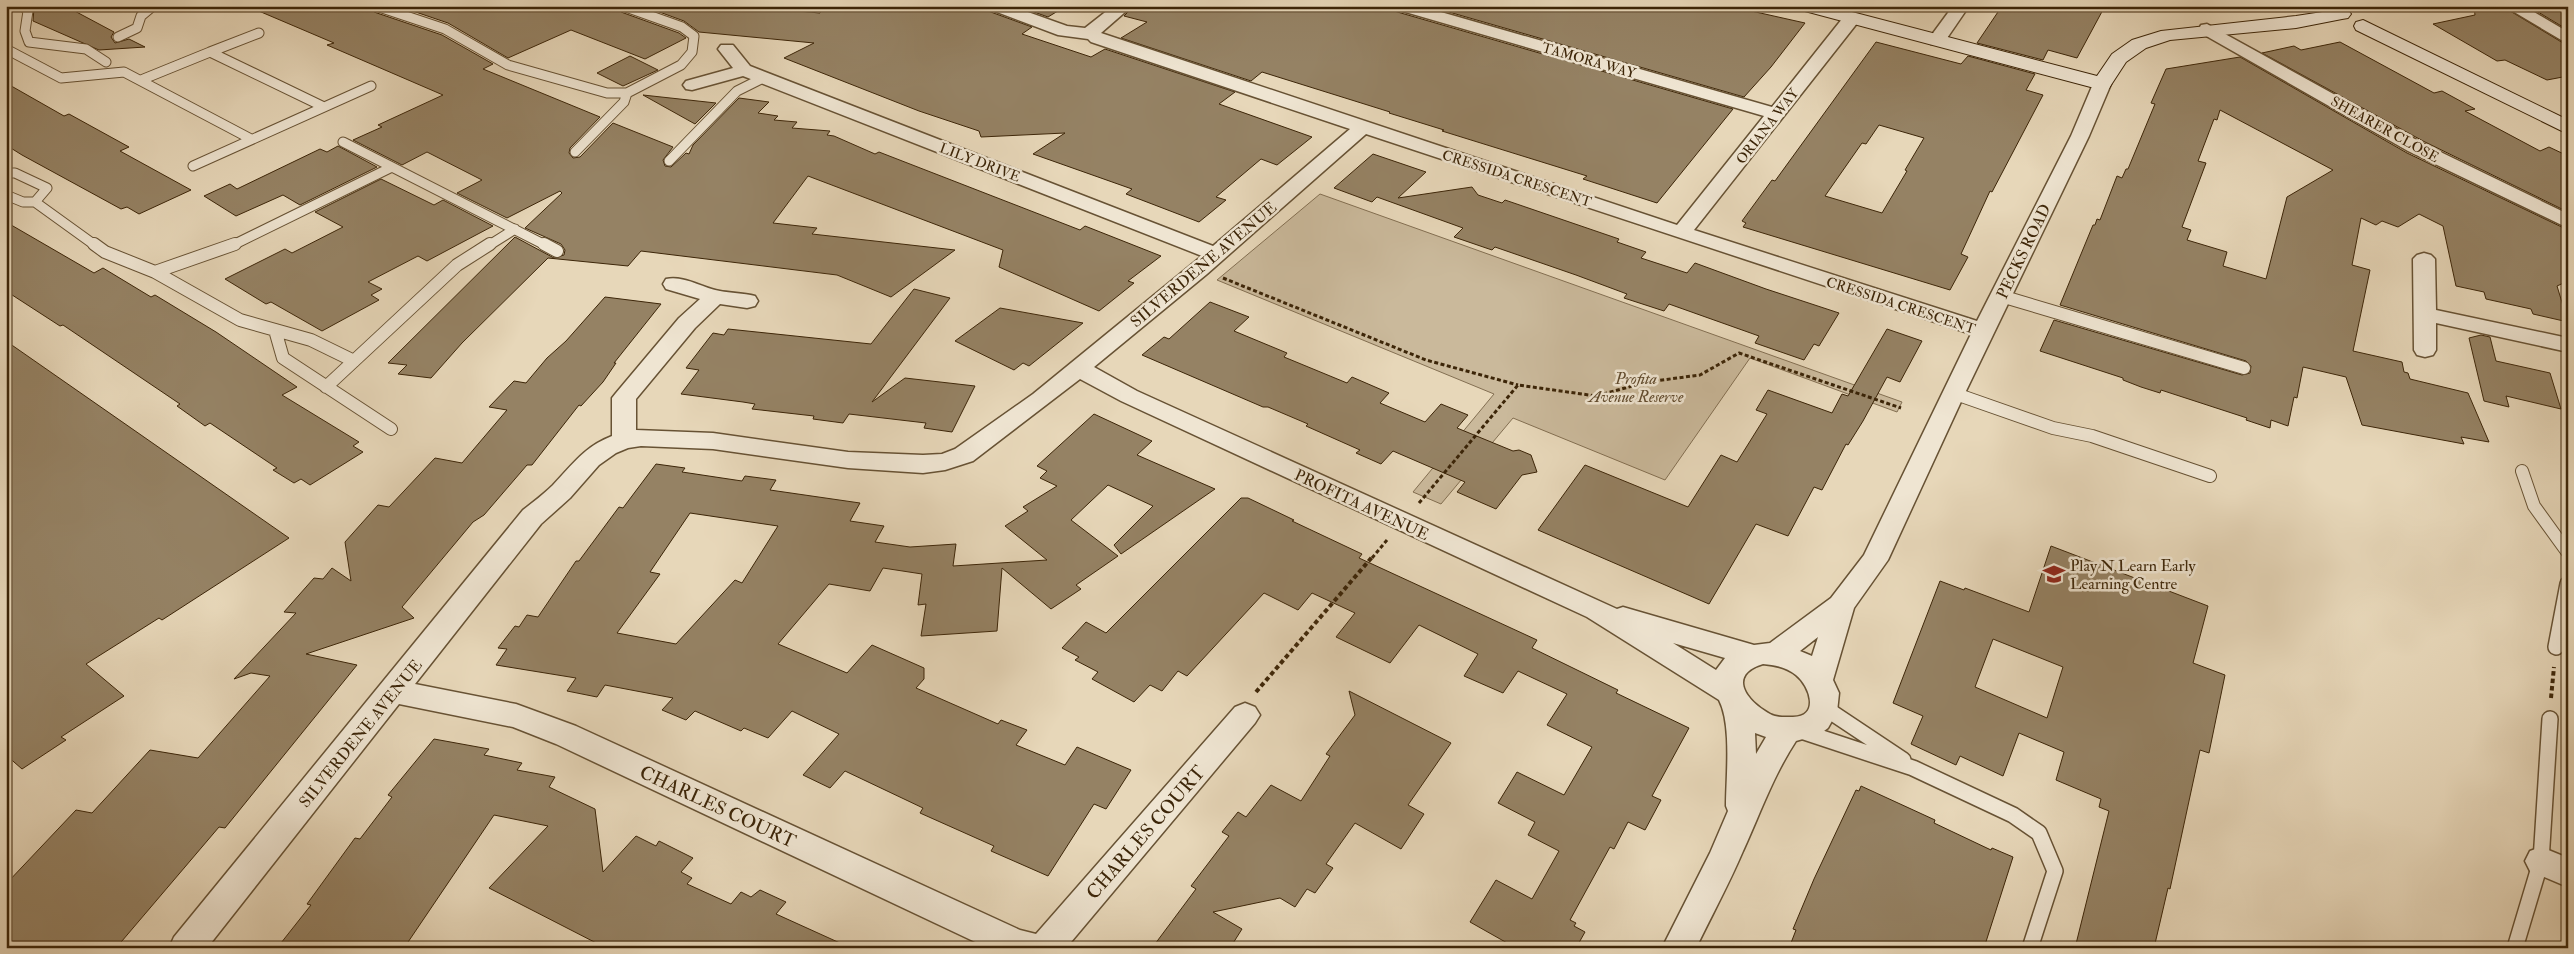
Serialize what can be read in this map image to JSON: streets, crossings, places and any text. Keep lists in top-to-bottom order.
{
  "streets": {
    "street": [
      "TAMORA WAY",
      "ORIANA WAY",
      "SHEARER CLOSE",
      "LILY DRIVE",
      "CRESSIDA CRESCENT",
      "PECKS ROAD",
      "SILVERDENE AVENUE",
      "PROFITA AVENUE",
      "CHARLES COURT"
    ]
  },
  "crossings": [
    ["TAMORA WAY", "ORIANA WAY"],
    ["ORIANA WAY", "CRESSIDA CRESCENT"],
    ["SHEARER CLOSE", "PECKS ROAD"],
    ["LILY DRIVE", "SILVERDENE AVENUE"],
    ["CRESSIDA CRESCENT", "PECKS ROAD"],
    ["CRESSIDA CRESCENT", "SILVERDENE AVENUE"],
    ["PECKS ROAD", "PROFITA AVENUE"],
    ["SILVERDENE AVENUE", "PROFITA AVENUE"],
    ["SILVERDENE AVENUE", "CHARLES COURT"]
  ],
  "parks": ["Profita Avenue Reserve"],
  "places": {
    "school or university": ["Play N Learn Early Learning Centre"]
  }
}
